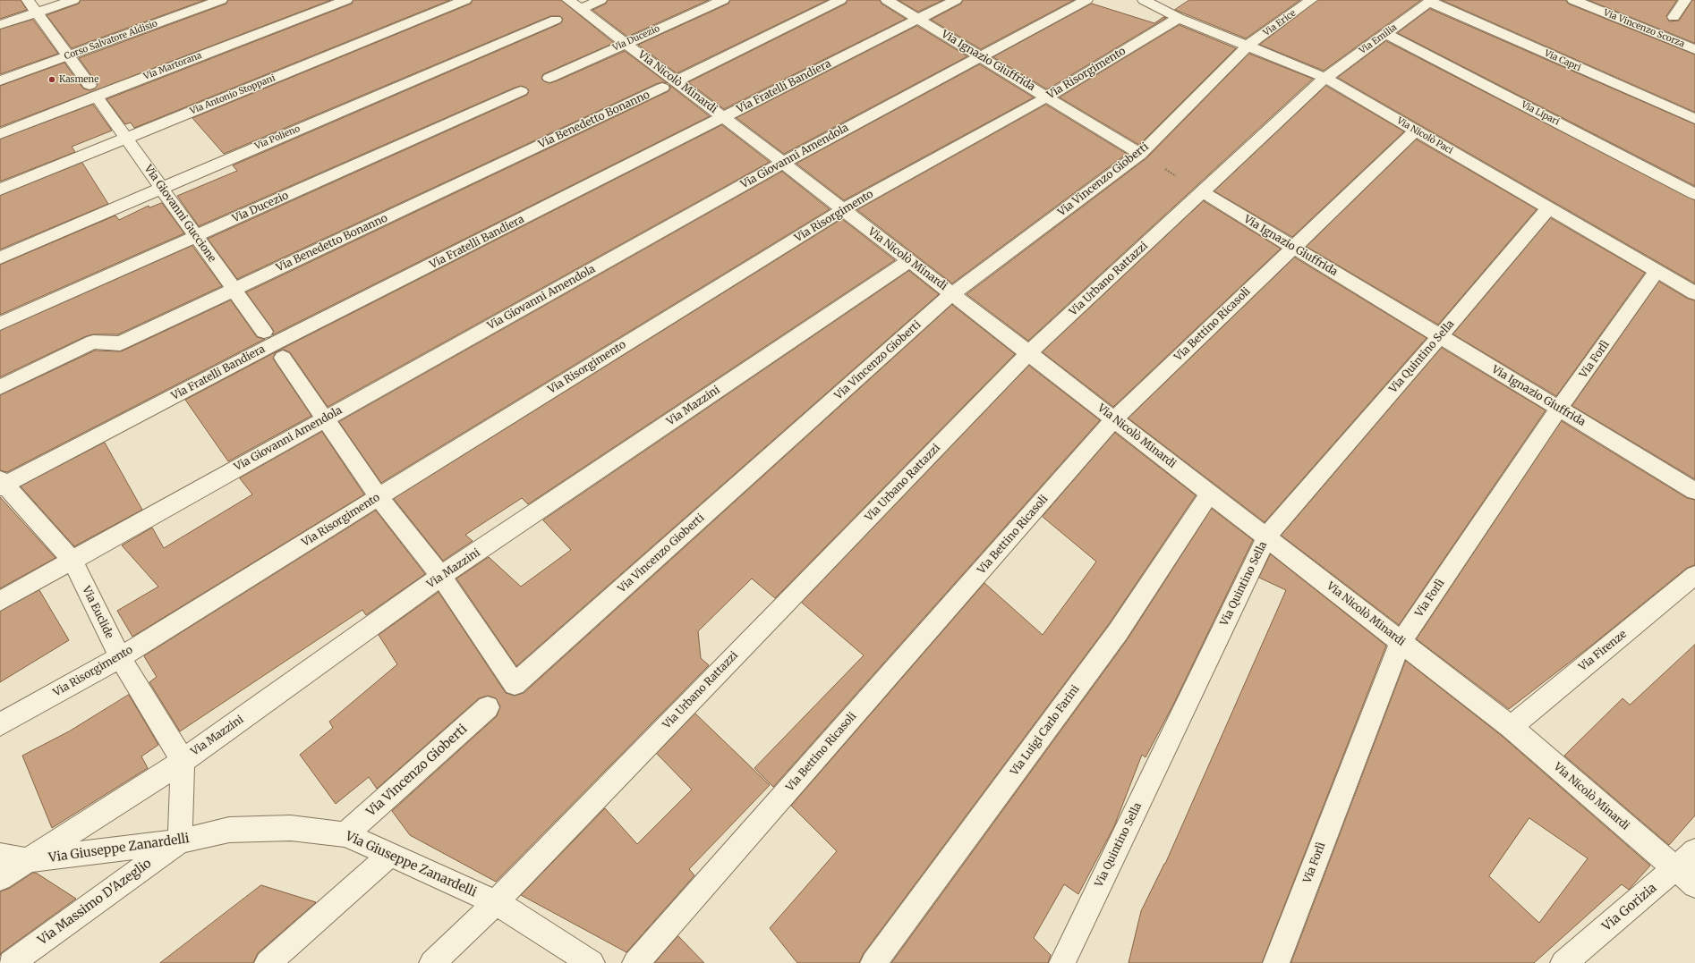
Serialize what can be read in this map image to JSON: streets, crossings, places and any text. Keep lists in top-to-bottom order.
{
  "streets": {
    "street": [
      "Via Erice",
      "Via Vincenzo Scorza",
      "Via Ducezio",
      "Via Emilia",
      "Corso Salvatore Aldisio",
      "Via Ignazio Giuffrida",
      "Via Capri",
      "Via Martorana",
      "Via Risorgimento",
      "Via Nicolò Minardi",
      "Via Fratelli Bandiera",
      "Via Antonio Stoppani",
      "Via Lipari",
      "Via Benedetto Bonanno",
      "Via Nicolò Paci",
      "Via Polieno",
      "Via Giovanni Amendola",
      "Via Vincenzo Gioberti",
      "Via Giovanni Guccione",
      "Via Urbano Rattazzi",
      "Via Bettino Ricasoli",
      "Via Quintino Sella",
      "Via Forlì",
      "Via Mazzini",
      "Via Euclide",
      "Via Firenze",
      "Via Luigi Carlo Farini",
      "Via Giuseppe Zanardelli",
      "Via Massimo D'Azeglio",
      "Via Gorizia"
    ]
  },
  "crossings": [
    ["Via Erice", "Via Nicolò Paci"],
    ["Via Erice", "Via Vincenzo Gioberti"],
    ["Via Ducezio", "Via Nicolò Minardi"],
    ["Via Ducezio", "Via Giovanni Guccione"],
    ["Via Emilia", "Via Capri"],
    ["Via Emilia", "Via Lipari"],
    ["Via Emilia", "Via Nicolò Paci"],
    ["Via Emilia", "Via Urbano Rattazzi"],
    ["Corso Salvatore Aldisio", "Via Giovanni Guccione"],
    ["Via Ignazio Giuffrida", "Via Risorgimento"],
    ["Via Ignazio Giuffrida", "Via Fratelli Bandiera"],
    ["Via Ignazio Giuffrida", "Via Giovanni Amendola"],
    ["Via Ignazio Giuffrida", "Via Vincenzo Gioberti"],
    ["Via Ignazio Giuffrida", "Via Urbano Rattazzi"],
    ["Via Ignazio Giuffrida", "Via Bettino Ricasoli"],
    ["Via Ignazio Giuffrida", "Via Quintino Sella"],
    ["Via Ignazio Giuffrida", "Via Forlì"],
    ["Via Martorana", "Via Giovanni Guccione"],
    ["Via Risorgimento", "Via Nicolò Minardi"],
    ["Via Risorgimento", "Via Nicolò Paci"],
    ["Via Risorgimento", "Via Euclide"],
    ["Via Nicolò Minardi", "Via Fratelli Bandiera"],
    ["Via Nicolò Minardi", "Via Benedetto Bonanno"],
    ["Via Nicolò Minardi", "Via Giovanni Amendola"],
    ["Via Nicolò Minardi", "Via Vincenzo Gioberti"],
    ["Via Nicolò Minardi", "Via Urbano Rattazzi"],
    ["Via Nicolò Minardi", "Via Bettino Ricasoli"],
    ["Via Nicolò Minardi", "Via Quintino Sella"],
    ["Via Nicolò Minardi", "Via Forlì"],
    ["Via Nicolò Minardi", "Via Mazzini"],
    ["Via Nicolò Minardi", "Via Firenze"],
    ["Via Nicolò Minardi", "Via Luigi Carlo Farini"],
    ["Via Nicolò Minardi", "Via Gorizia"],
    ["Via Fratelli Bandiera", "Via Euclide"],
    ["Via Antonio Stoppani", "Via Giovanni Guccione"],
    ["Via Benedetto Bonanno", "Via Giovanni Guccione"],
    ["Via Nicolò Paci", "Via Vincenzo Gioberti"],
    ["Via Nicolò Paci", "Via Urbano Rattazzi"],
    ["Via Nicolò Paci", "Via Bettino Ricasoli"],
    ["Via Nicolò Paci", "Via Quintino Sella"],
    ["Via Nicolò Paci", "Via Forlì"],
    ["Via Polieno", "Via Giovanni Guccione"],
    ["Via Giovanni Amendola", "Via Euclide"],
    ["Via Vincenzo Gioberti", "Via Mazzini"],
    ["Via Vincenzo Gioberti", "Via Giuseppe Zanardelli"],
    ["Via Urbano Rattazzi", "Via Giuseppe Zanardelli"],
    ["Via Mazzini", "Via Euclide"],
    ["Via Mazzini", "Via Giuseppe Zanardelli"],
    ["Via Giuseppe Zanardelli", "Via Massimo D'Azeglio"]
  ],
  "places": ["Kasmene"]
}
